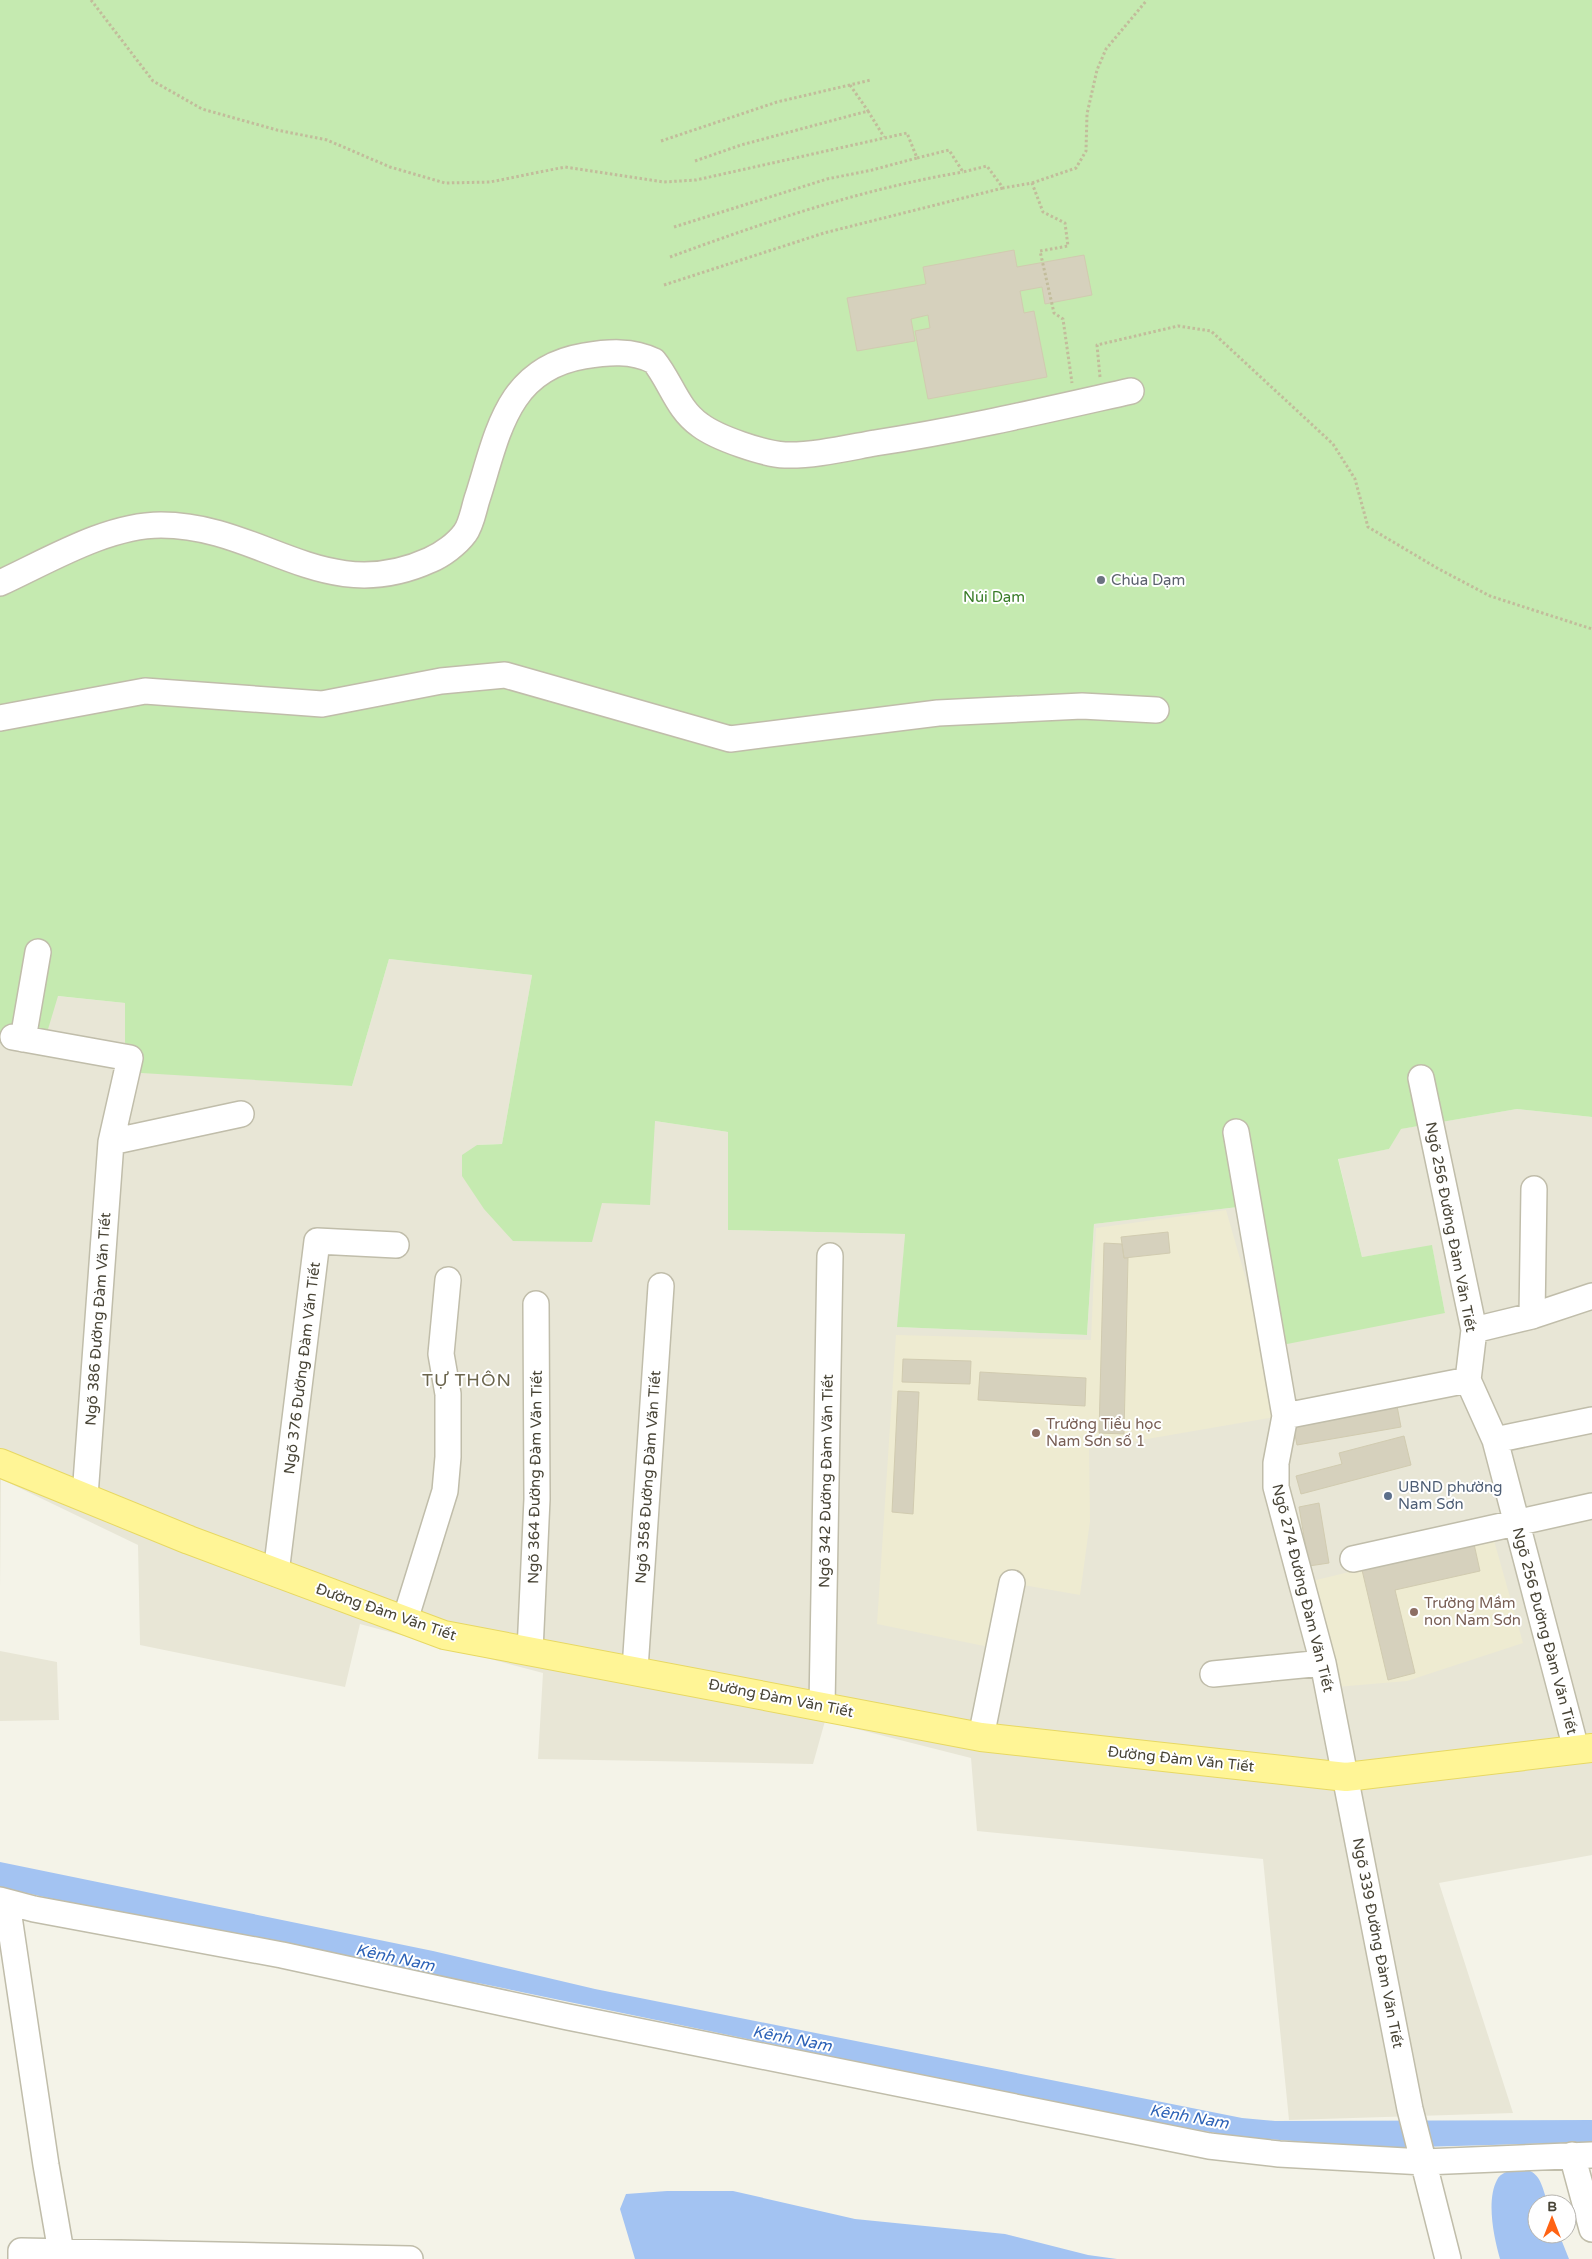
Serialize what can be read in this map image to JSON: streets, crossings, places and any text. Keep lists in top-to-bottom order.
{
  "streets": {
    "main road": ["Đường Đàm Văn Tiết"],
    "street": [
      "Ngõ 256 Đường Đàm Văn Tiết",
      "Ngõ 386 Đường Đàm Văn Tiết",
      "Ngõ 376 Đường Đàm Văn Tiết",
      "Ngõ 364 Đường Đàm Văn Tiết",
      "Ngõ 358 Đường Đàm Văn Tiết",
      "Ngõ 342 Đường Đàm Văn Tiết",
      "Ngõ 274 Đường Đàm Văn Tiết",
      "Ngõ 339 Đường Đàm Văn Tiết"
    ]
  },
  "crossings": [
    ["Ngõ 256 Đường Đàm Văn Tiết", "Đường Đàm Văn Tiết"],
    ["Ngõ 386 Đường Đàm Văn Tiết", "Đường Đàm Văn Tiết"],
    ["Ngõ 376 Đường Đàm Văn Tiết", "Đường Đàm Văn Tiết"],
    ["Ngõ 364 Đường Đàm Văn Tiết", "Đường Đàm Văn Tiết"],
    ["Ngõ 358 Đường Đàm Văn Tiết", "Đường Đàm Văn Tiết"],
    ["Ngõ 342 Đường Đàm Văn Tiết", "Đường Đàm Văn Tiết"],
    ["Ngõ 274 Đường Đàm Văn Tiết", "Đường Đàm Văn Tiết"],
    ["Ngõ 274 Đường Đàm Văn Tiết", "Ngõ 339 Đường Đàm Văn Tiết"],
    ["Đường Đàm Văn Tiết", "Ngõ 339 Đường Đàm Văn Tiết"]
  ],
  "districts": ["TỰ THÔN"],
  "water": ["Kênh Nam"],
  "parks": ["Núi Dạm"],
  "places": [
    "Chùa Dạm",
    "Trường Tiểu học Nam Sơn số 1",
    "UBND phường Nam Sơn",
    "Trường Mầm non Nam Sơn"
  ],
  "north": "top"
}
